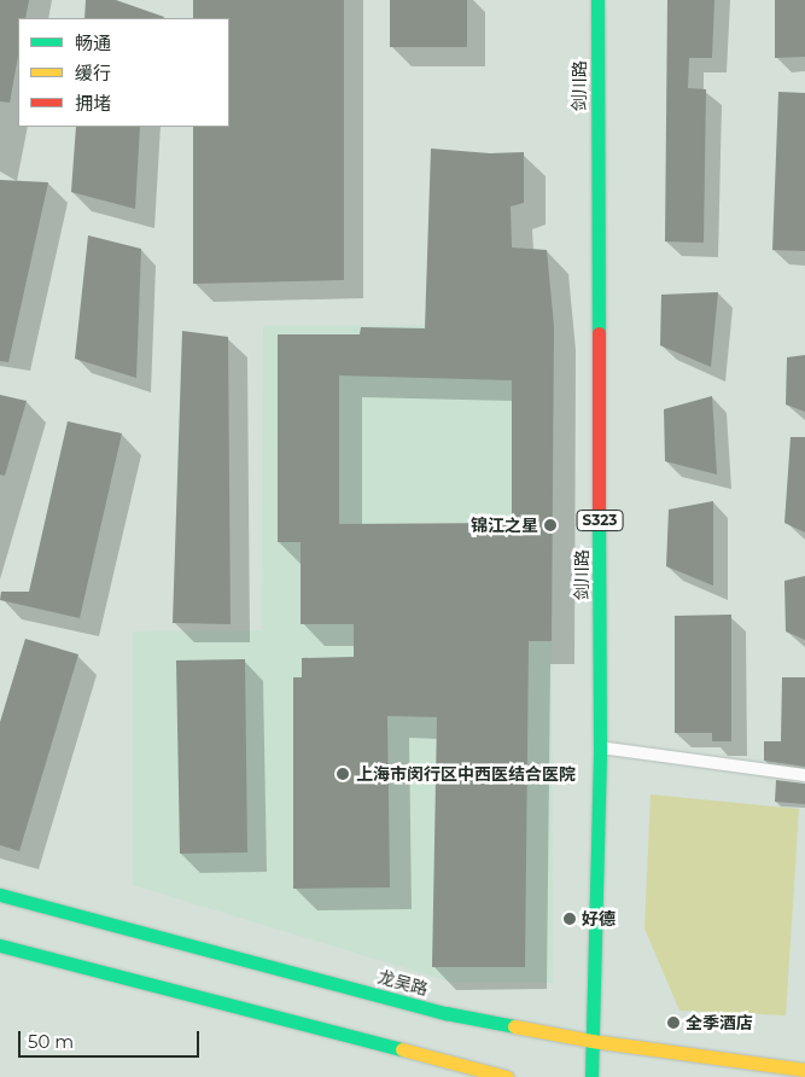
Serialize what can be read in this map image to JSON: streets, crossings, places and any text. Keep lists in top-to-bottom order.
{
  "streets": {
    "main road": ["剑川路", "S323", "龙吴路"]
  },
  "crossings": [
    ["剑川路", "龙吴路"]
  ],
  "places": [
    "锦江之星",
    "上海市闵行区中西医结合医院",
    "好德",
    "全季酒店"
  ],
  "legend": ["畅通", "缓行", "拥堵"],
  "scale_bar": "50 m"
}
